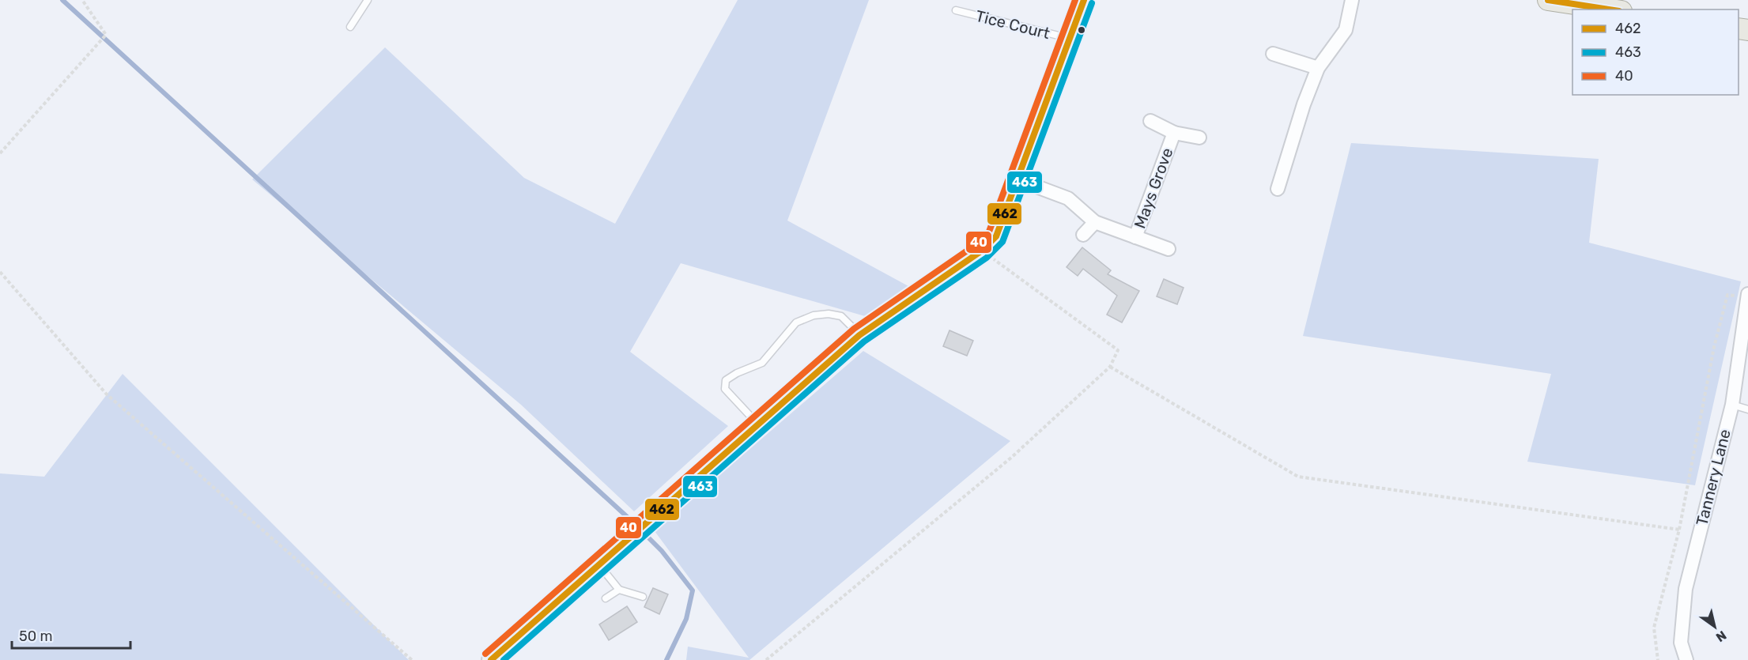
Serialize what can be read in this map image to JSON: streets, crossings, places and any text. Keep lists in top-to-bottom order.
{
  "streets": {
    "street": ["Mays Grove", "Tannery Lane"],
    "lane": ["Tice Court"]
  },
  "lines": ["transit line 462", "transit line 40", "transit line 463"],
  "legend": ["462", "463", "40"],
  "scale_bar": "50 m",
  "north": "bottom right"
}
